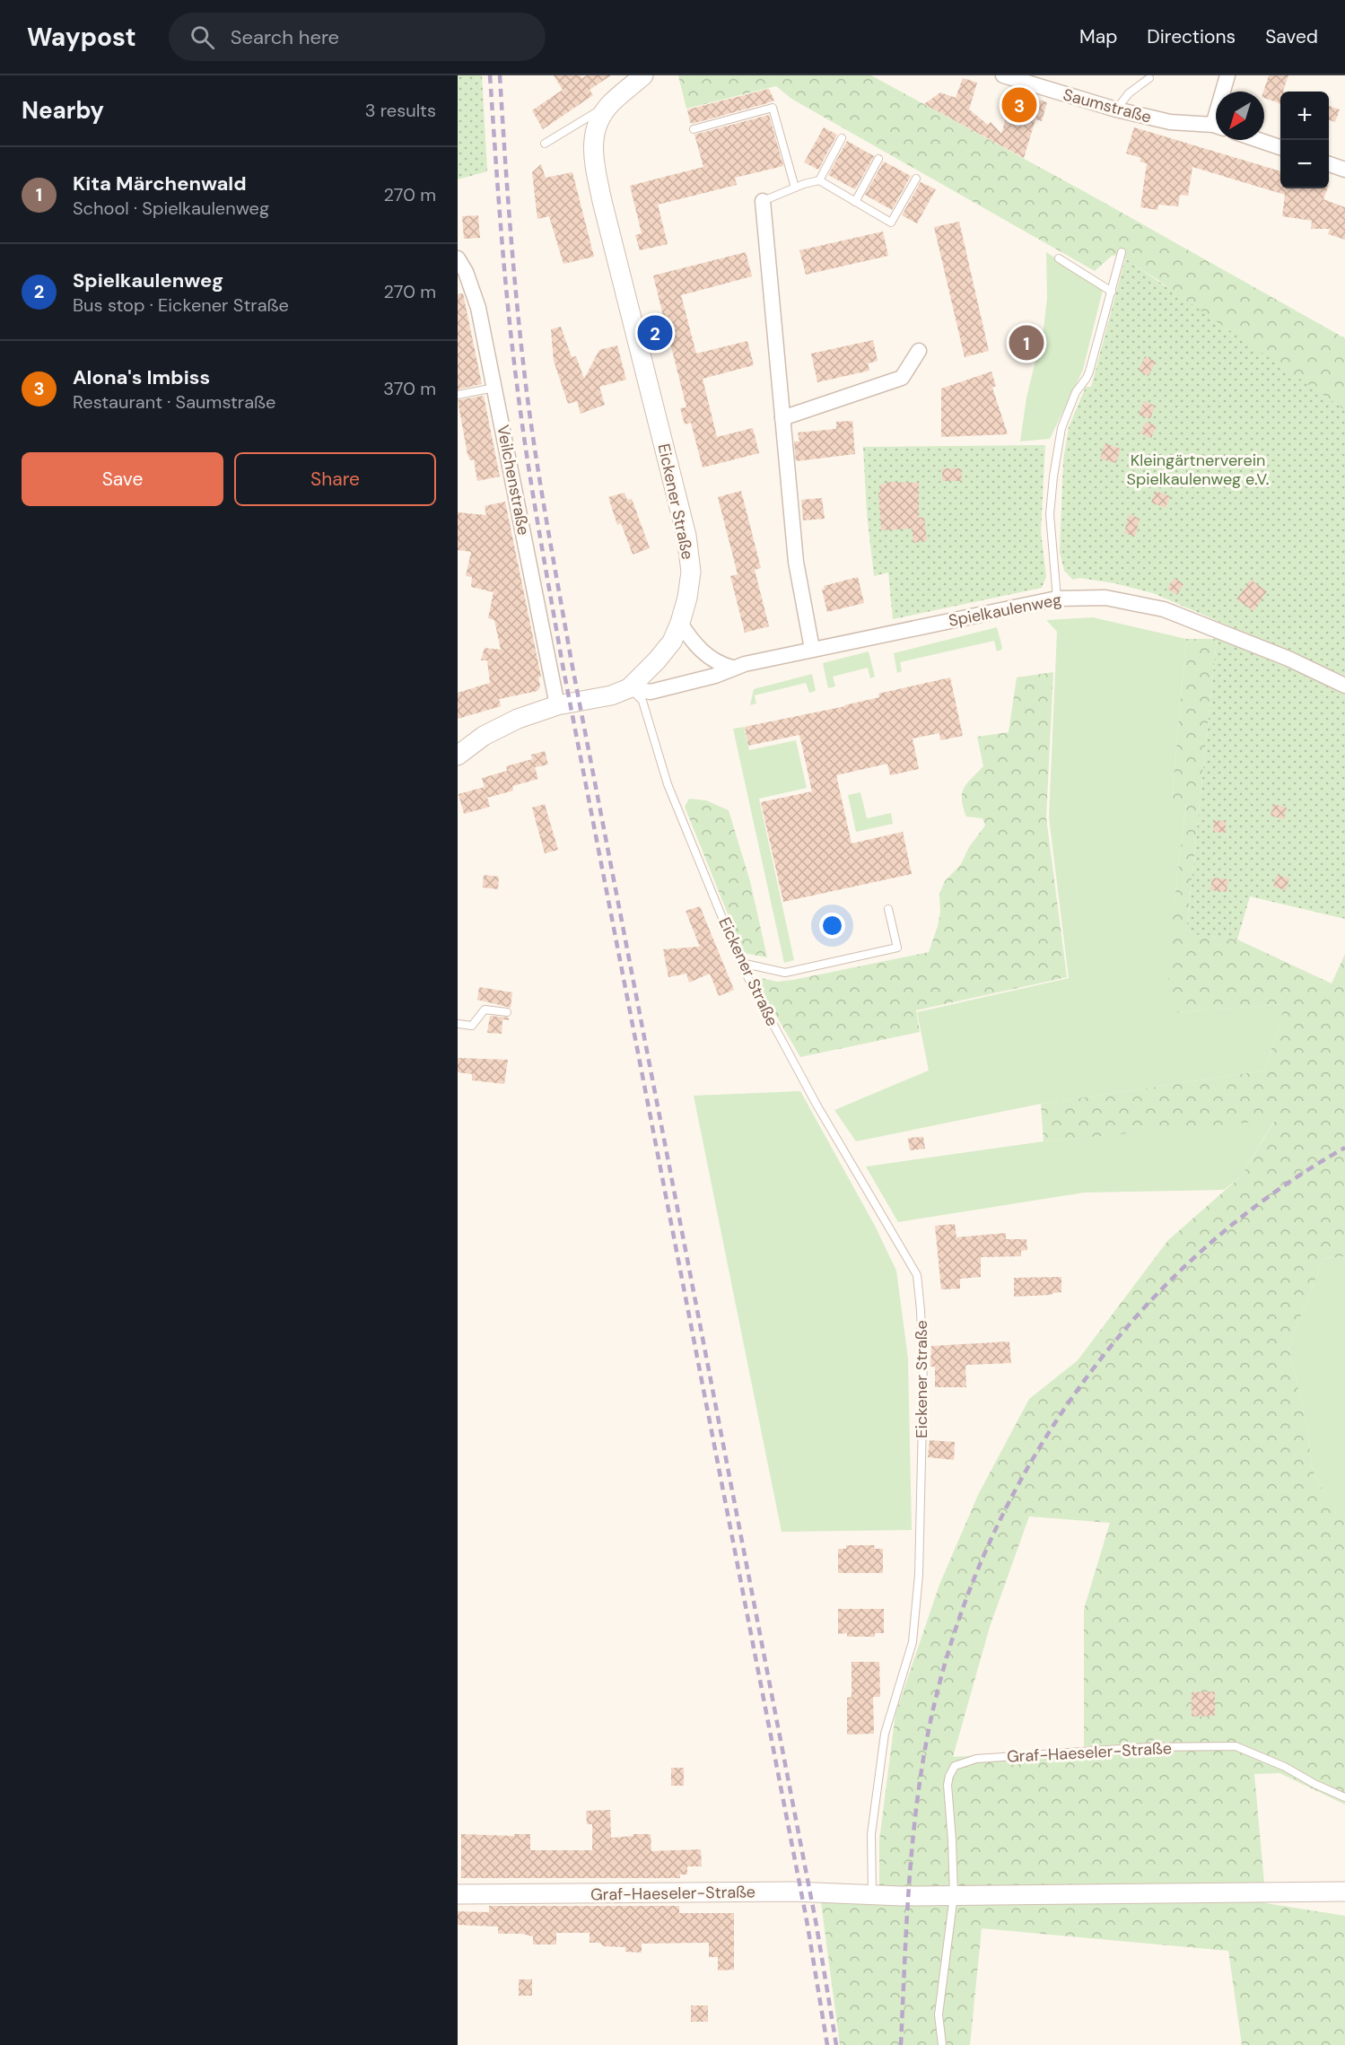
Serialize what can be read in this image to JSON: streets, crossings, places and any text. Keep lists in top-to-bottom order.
{
  "streets": {
    "street": [
      "Saumstraße",
      "Veilchenstraße",
      "Eickener Straße",
      "Spielkaulenweg",
      "Graf-Haeseler-Straße"
    ]
  },
  "crossings": [
    ["Eickener Straße", "Spielkaulenweg"],
    ["Eickener Straße", "Graf-Haeseler-Straße"]
  ],
  "parks": ["Kleingärtnerverein Spielkaulenweg e.V."],
  "north": "bottom left",
  "page": {
    "header": "Waypost",
    "search": "Search here",
    "nav": ["Map", "Directions", "Saved"],
    "heading": ["Nearby", "3 results"],
    "pins": ["3", "2", "1"],
    "map_buttons": ["+", "−"],
    "list": [
      {
        "mark": "1",
        "name": "Kita Märchenwald",
        "note": "School · Spielkaulenweg",
        "value": "270 m"
      },
      {
        "mark": "2",
        "name": "Spielkaulenweg",
        "note": "Bus stop · Eickener Straße",
        "value": "270 m"
      },
      {
        "mark": "3",
        "name": "Alona's Imbiss",
        "note": "Restaurant · Saumstraße",
        "value": "370 m"
      }
    ],
    "buttons": ["Save", "Share"]
  }
}
